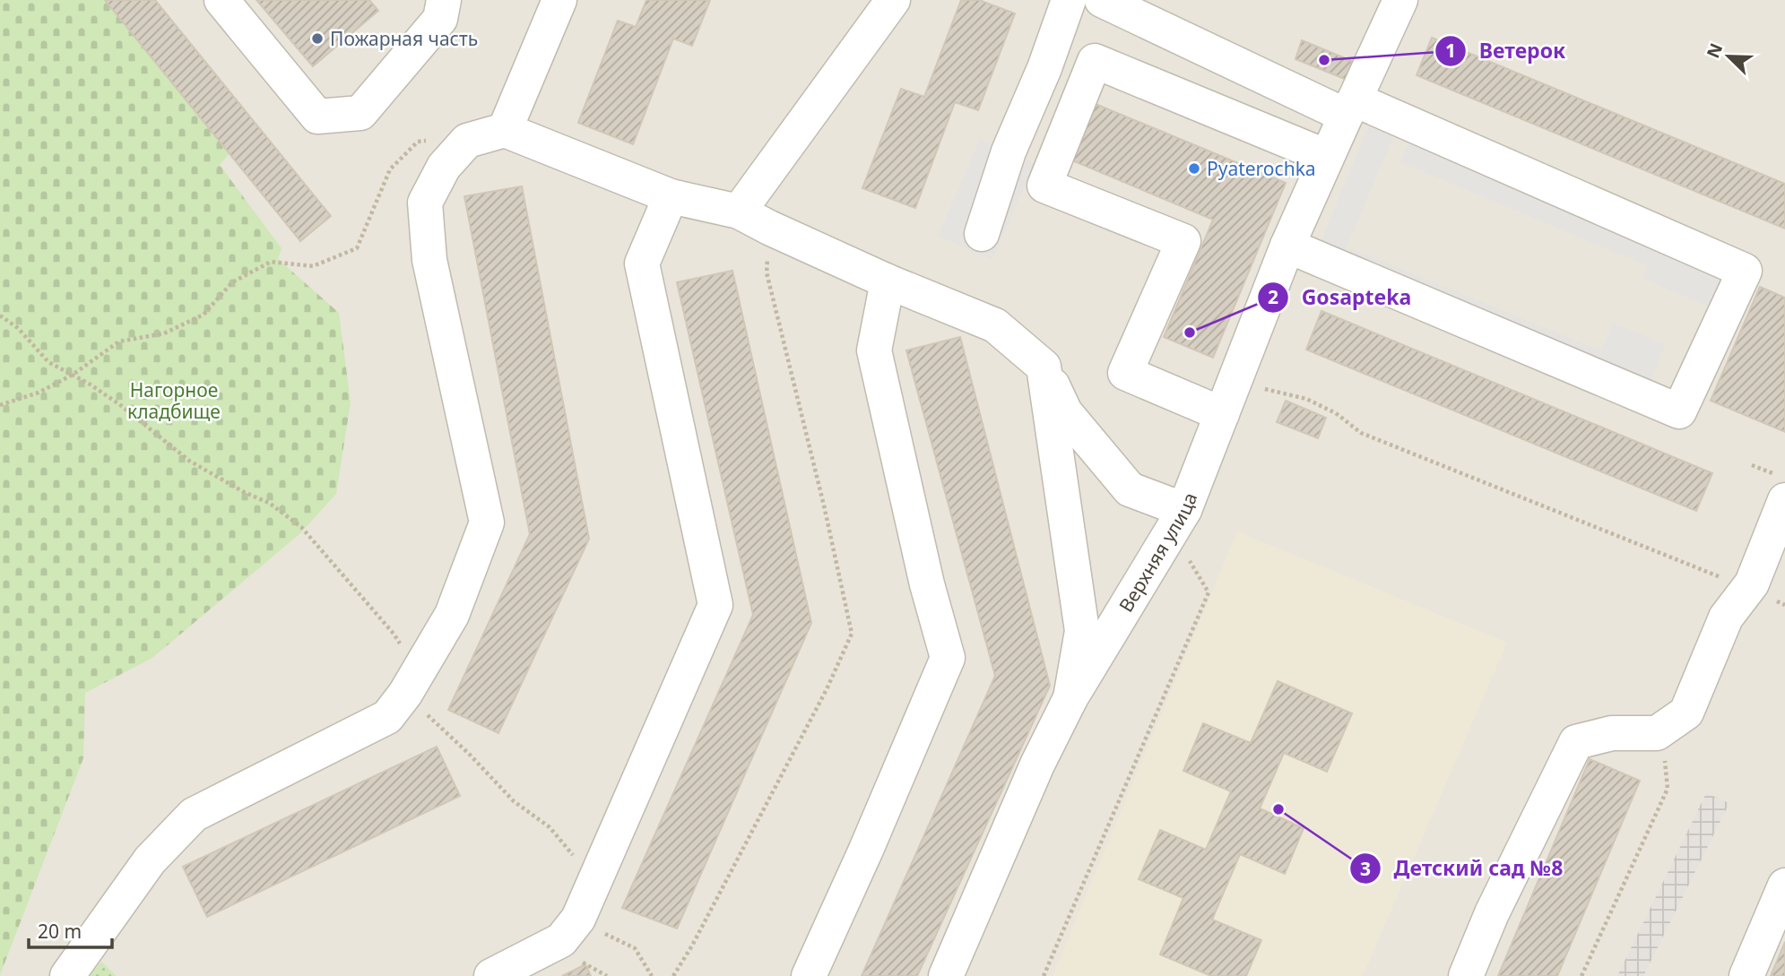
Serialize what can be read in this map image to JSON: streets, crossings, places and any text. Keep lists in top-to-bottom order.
{
  "streets": {
    "street": ["Верхняя улица"]
  },
  "parks": ["Нагорное кладбище"],
  "places": [
    "Пожарная часть",
    "Ветерок",
    "Pyaterochka",
    "Gosapteka",
    "Детский сад №8"
  ],
  "scale_bar": "20 m",
  "north": "top left"
}
